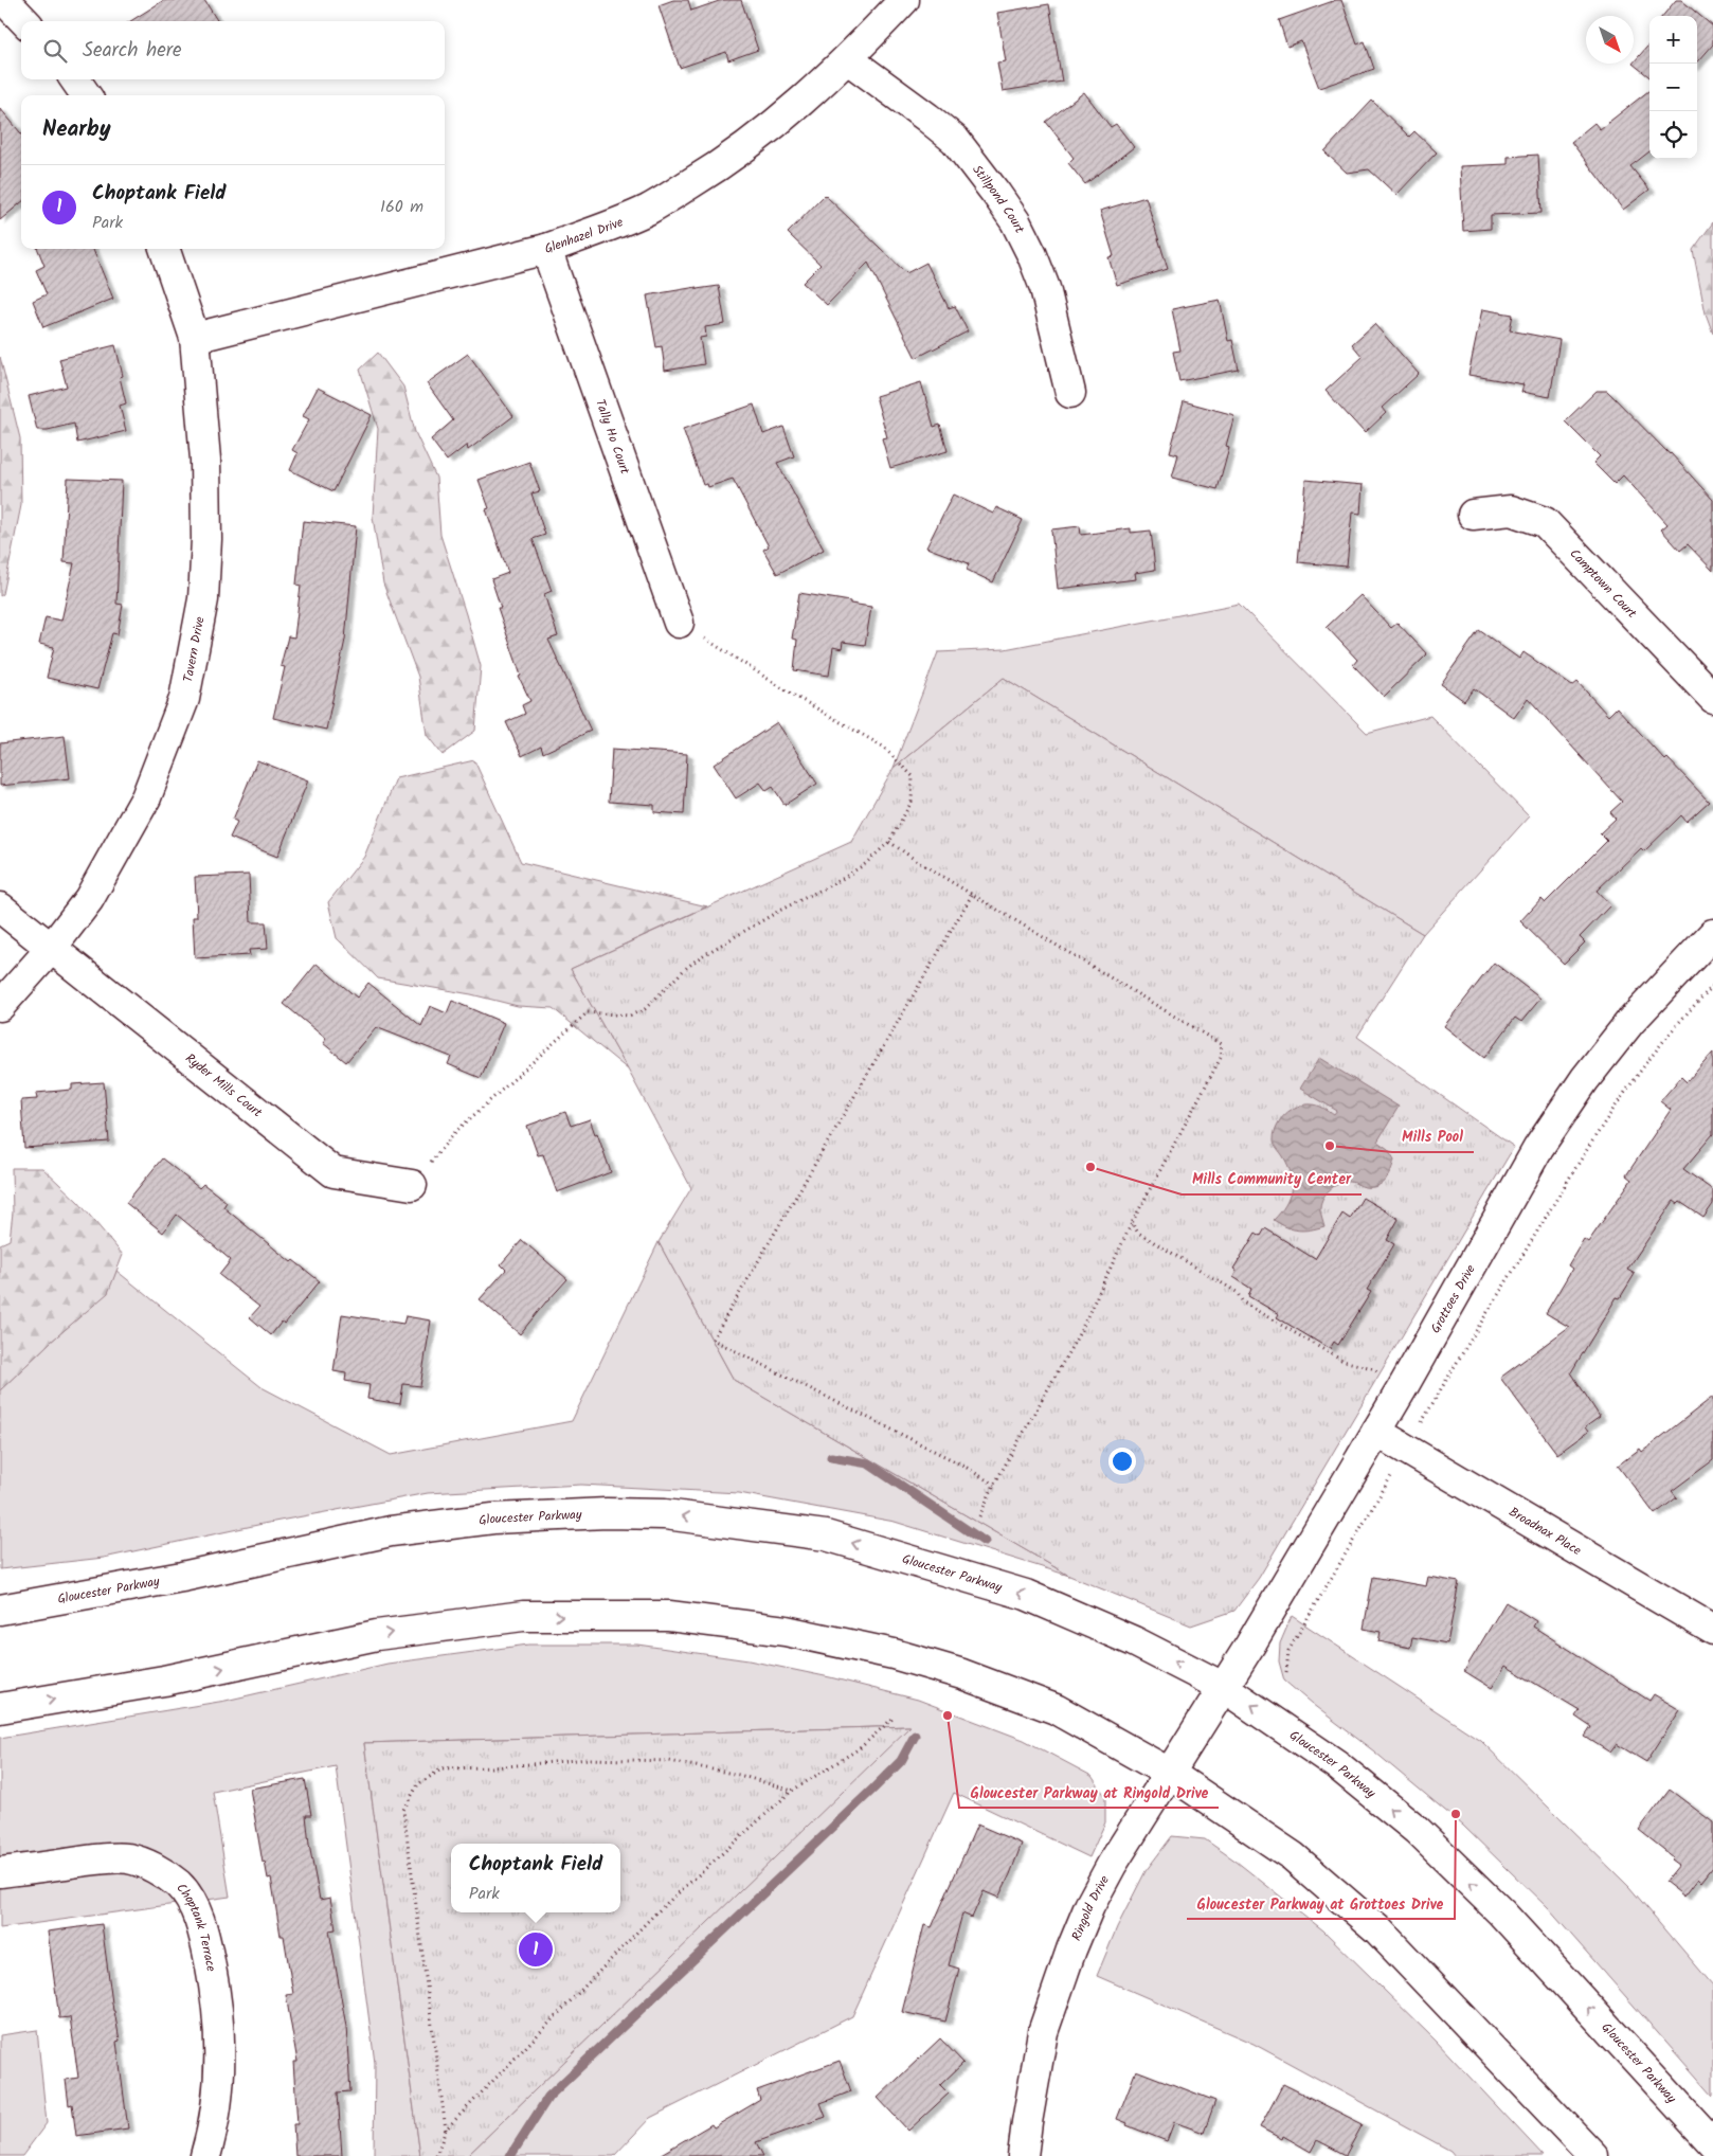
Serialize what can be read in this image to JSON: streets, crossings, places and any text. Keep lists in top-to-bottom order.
{
  "streets": {
    "street": [
      "Stillpond Court",
      "Glenhazel Drive",
      "Tally Ho Court",
      "Camptown Court",
      "Tavern Drive",
      "Ryder Mills Court",
      "Grottoes Drive",
      "Gloucester Parkway",
      "Broadnax Place",
      "Ringold Drive",
      "Choptank Terrace"
    ]
  },
  "crossings": [
    ["Stillpond Court", "Glenhazel Drive"],
    ["Glenhazel Drive", "Tally Ho Court"],
    ["Glenhazel Drive", "Tavern Drive"],
    ["Tavern Drive", "Ryder Mills Court"],
    ["Grottoes Drive", "Gloucester Parkway"],
    ["Grottoes Drive", "Broadnax Place"],
    ["Grottoes Drive", "Ringold Drive"],
    ["Gloucester Parkway", "Ringold Drive"]
  ],
  "places": [
    "Mills Pool",
    "Mills Community Center",
    "Gloucester Parkway at Ringold Drive",
    "Gloucester Parkway at Grottoes Drive"
  ],
  "north": "bottom right",
  "page": {
    "map_buttons": ["+", "−"],
    "search": "Search here",
    "heading": "Nearby",
    "list": [
      {
        "mark": "1",
        "name": "Choptank Field",
        "note": "Park",
        "value": "160 m"
      }
    ],
    "popup": ["Choptank Field", "Park"],
    "pins": "1"
  }
}
